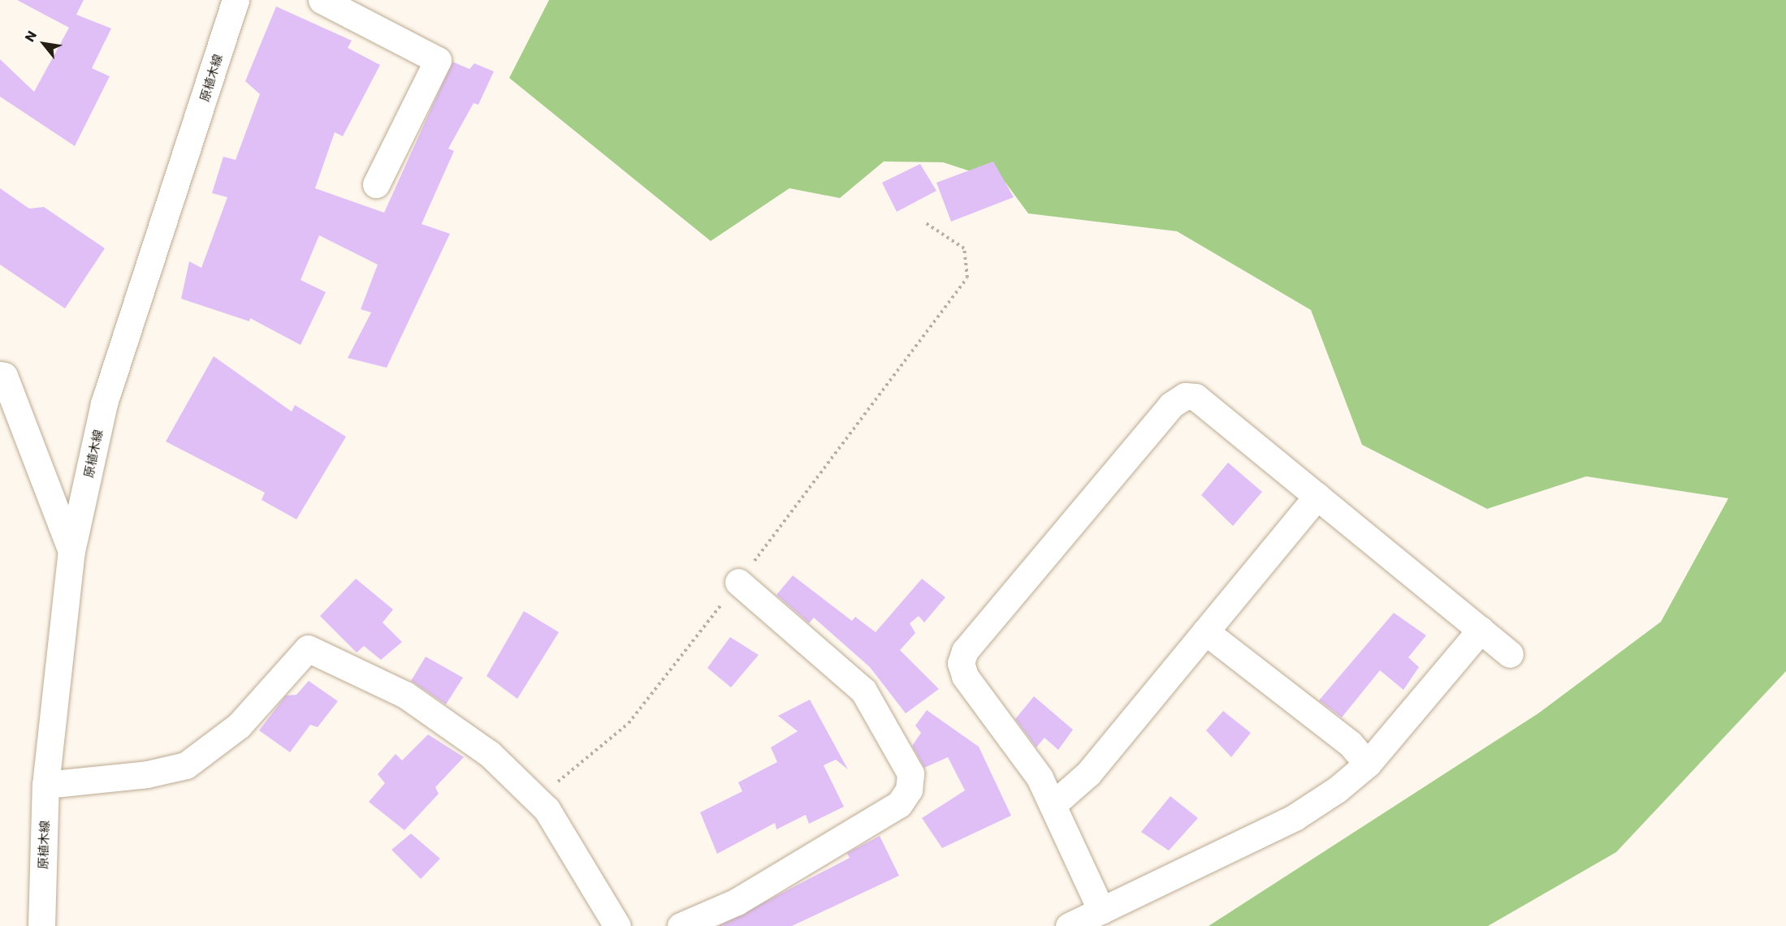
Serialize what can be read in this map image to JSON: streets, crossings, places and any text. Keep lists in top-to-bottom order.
{
  "streets": {
    "street": ["原植木線"]
  },
  "north": "top left"
}
